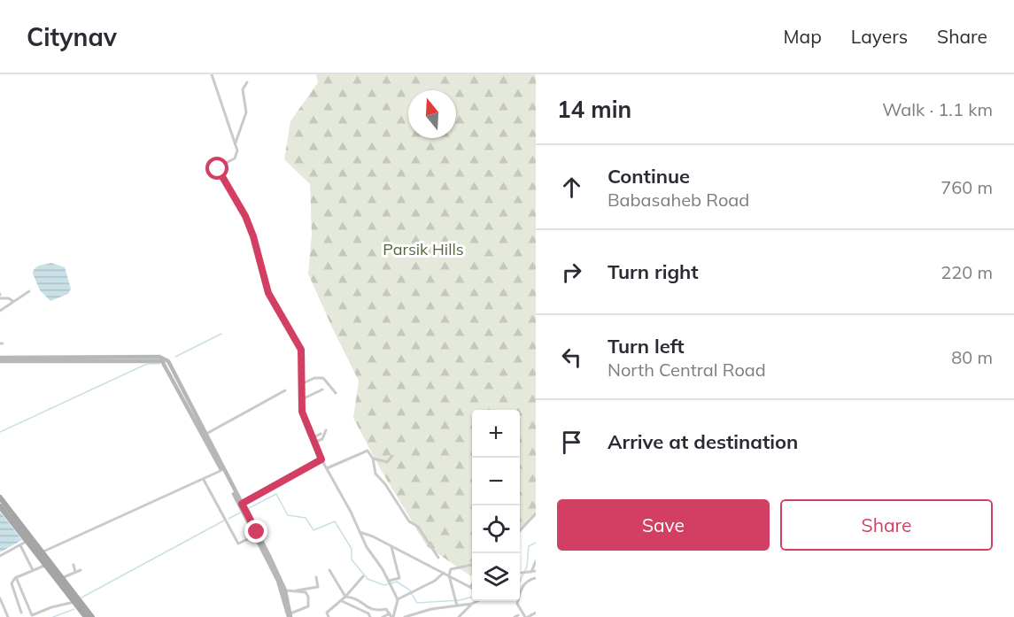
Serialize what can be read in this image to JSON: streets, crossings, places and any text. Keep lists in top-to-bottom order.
{
  "parks": ["Parsik Hills"],
  "north": "top",
  "page": {
    "header": "Citynav",
    "nav": ["Map", "Layers", "Share"],
    "heading": ["14 min", "Walk · 1.1 km"],
    "list": [
      ["Continue", "Babasaheb Road", "760 m"],
      ["Turn right", "220 m"],
      ["Turn left", "North Central Road", "80 m"],
      "Arrive at destination"
    ],
    "map_buttons": ["+", "−"],
    "buttons": ["Save", "Share"]
  }
}
